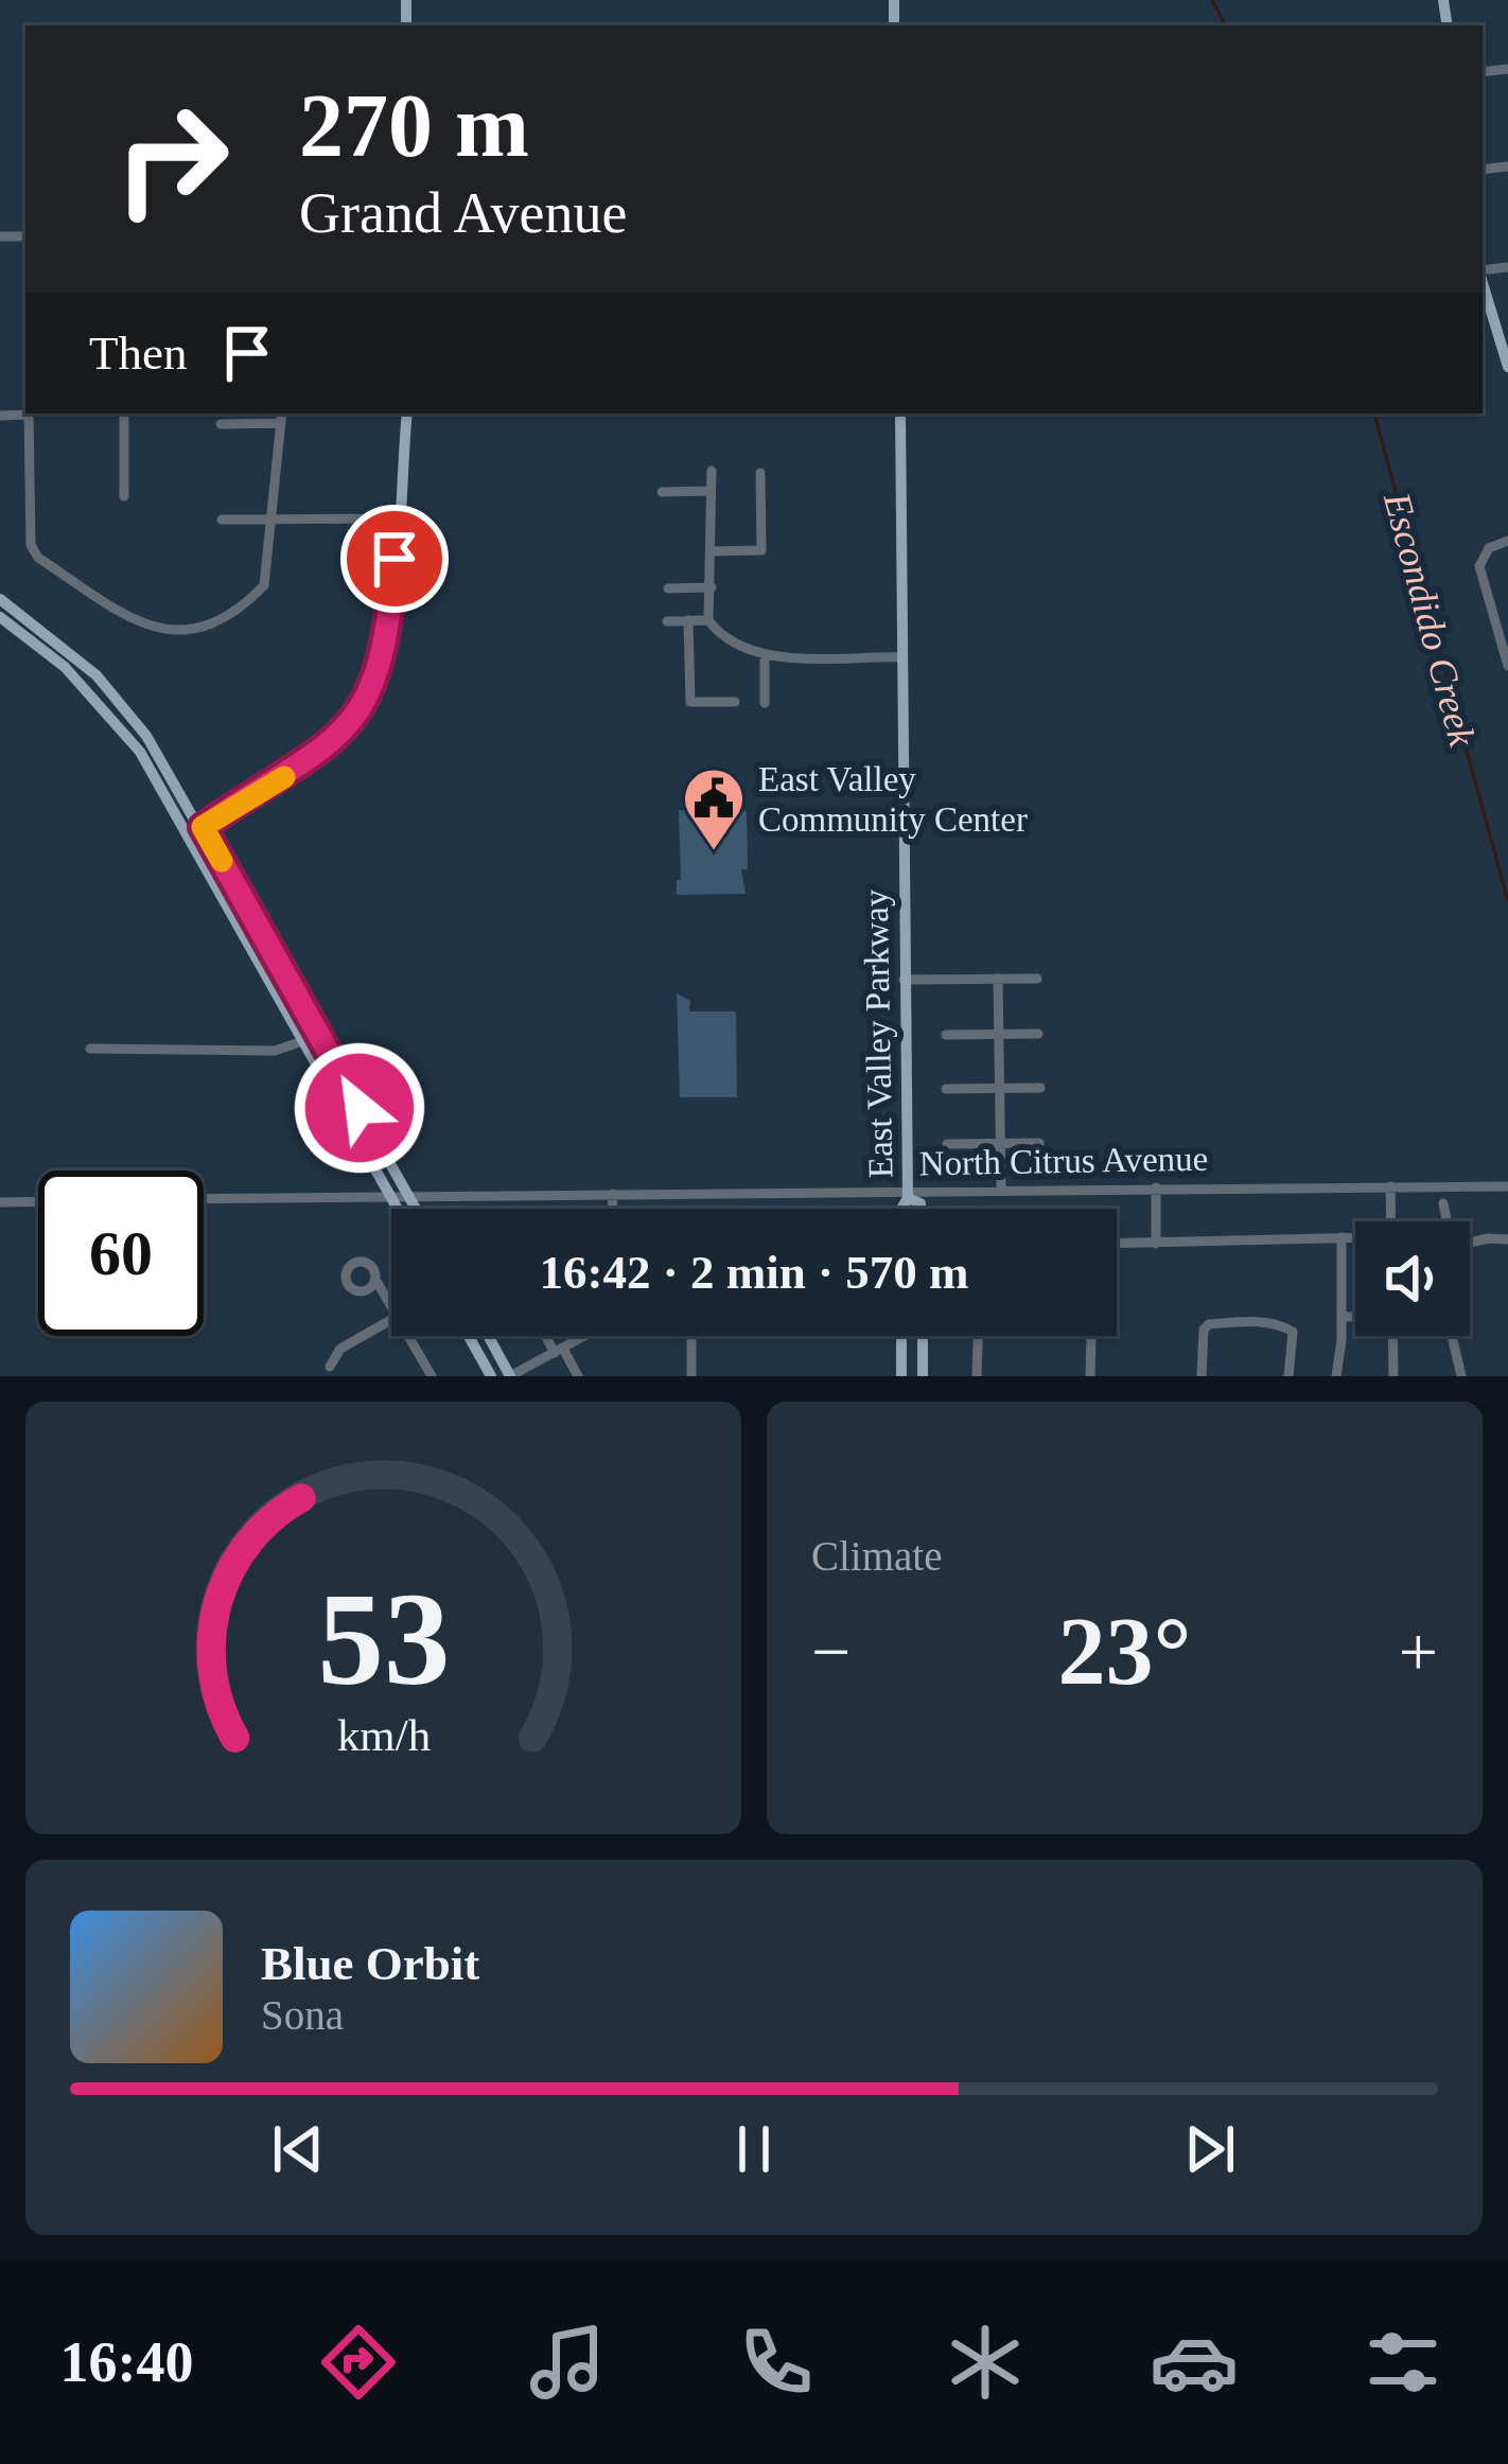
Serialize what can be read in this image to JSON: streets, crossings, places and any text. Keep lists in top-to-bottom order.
{
  "streets": {
    "main road": ["East Valley Parkway"],
    "street": ["North Citrus Avenue"]
  },
  "crossings": [
    ["East Valley Parkway", "North Citrus Avenue"]
  ],
  "water": ["Escondido Creek"],
  "places": {
    "public building": ["East Valley Community Center"]
  },
  "page": {
    "turn": ["270 m", "Grand Avenue"],
    "then": "Then",
    "limit": "60",
    "trip": "16:42 · 2 min · 570 m",
    "tile": "Climate",
    "heat": ["−", "23°", "+"],
    "song": ["Blue Orbit", "Sona"],
    "tabs": "16:40",
    "gauge": ["53", "km/h"]
  }
}
